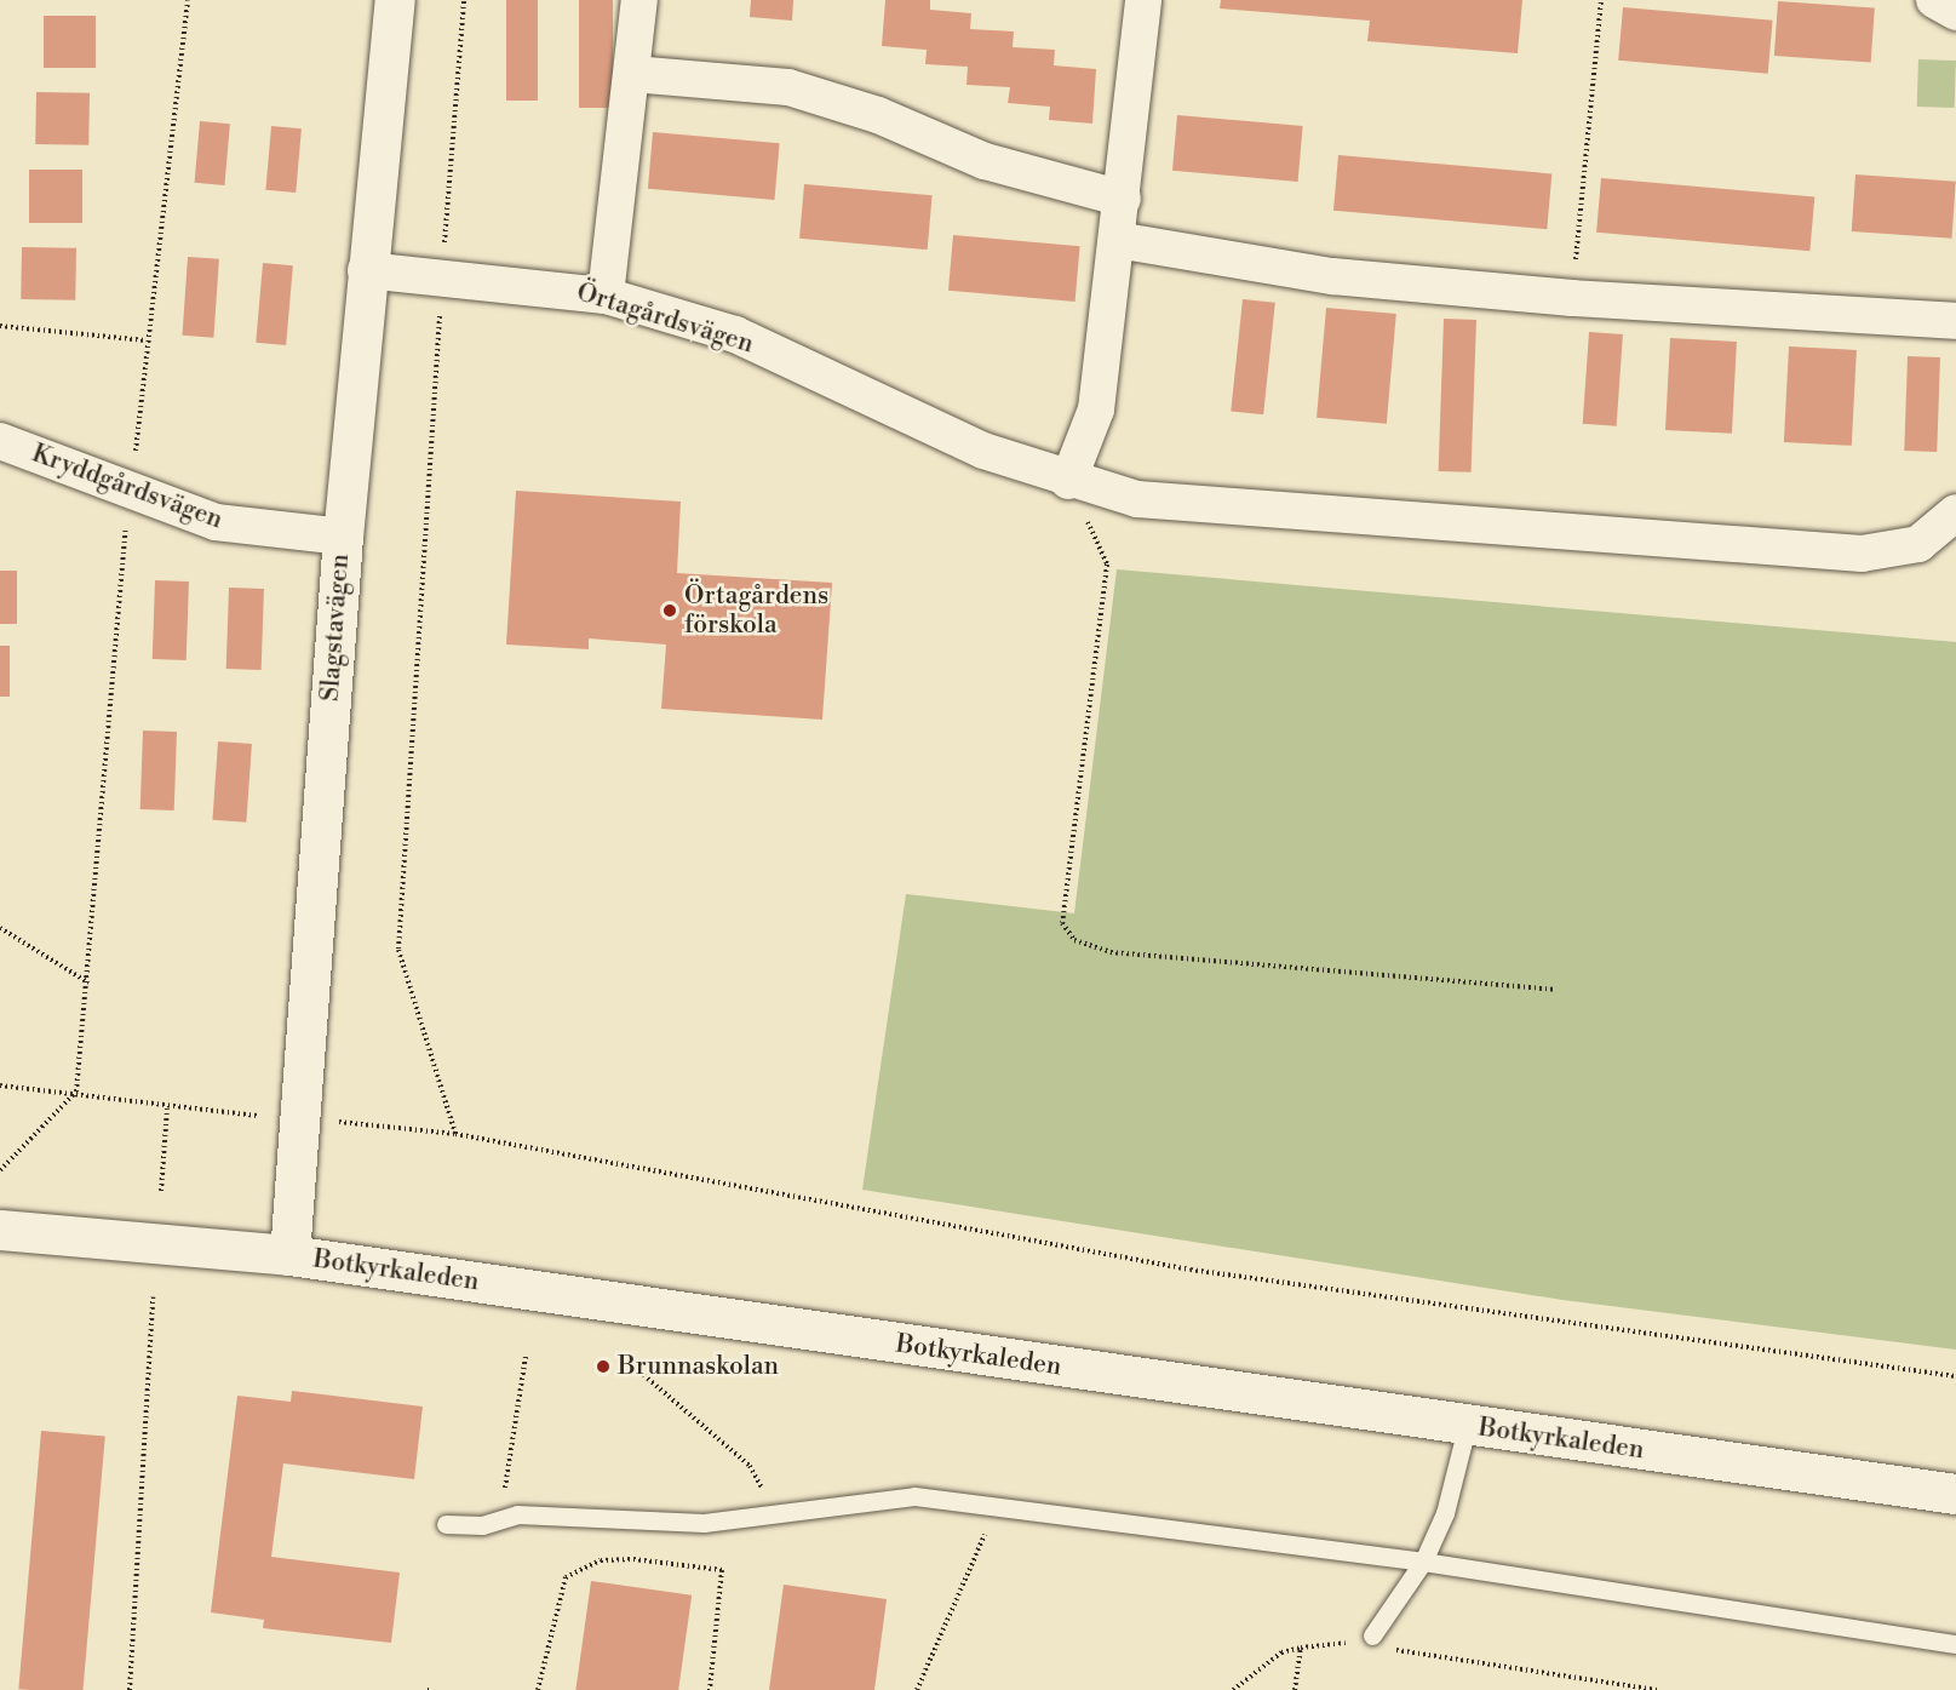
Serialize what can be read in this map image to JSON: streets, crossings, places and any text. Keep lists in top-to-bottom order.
{
  "streets": {
    "main road": ["Slagstavägen", "Botkyrkaleden"],
    "street": ["Örtagårdsvägen", "Kryddgårdsvägen"]
  },
  "crossings": [
    ["Örtagårdsvägen", "Slagstavägen"],
    ["Kryddgårdsvägen", "Slagstavägen"],
    ["Slagstavägen", "Botkyrkaleden"]
  ],
  "places": ["Örtagårdens förskola", "Brunnaskolan"]
}
